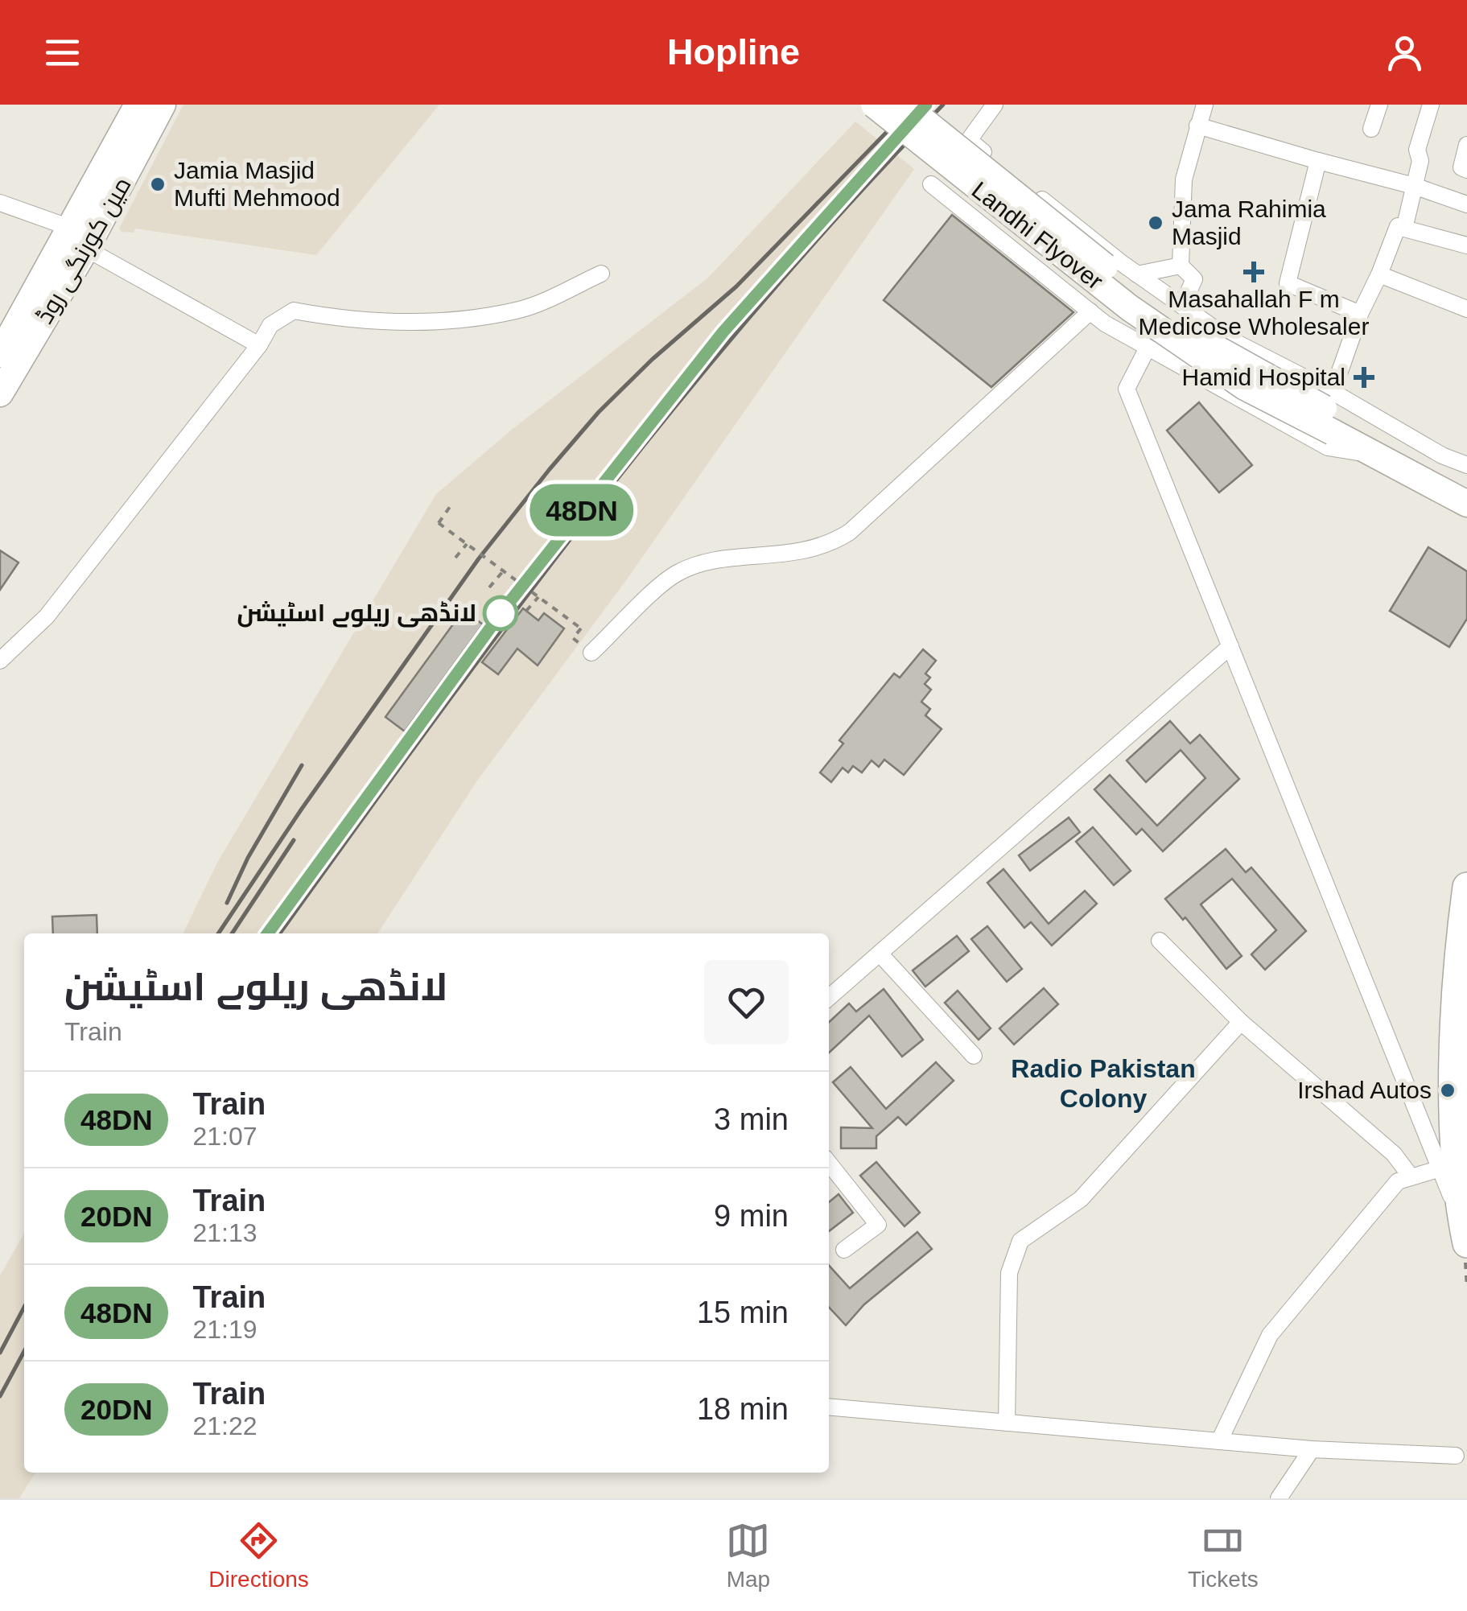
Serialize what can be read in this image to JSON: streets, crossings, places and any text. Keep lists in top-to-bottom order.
{
  "streets": {
    "main road": ["Landhi Flyover", "مین کورنگی روڈ"]
  },
  "districts": ["Radio Pakistan Colony"],
  "places": {
    "other": [
      "Jamia Masjid Mufti Mehmood",
      "Jama Rahimia Masjid",
      "لانڈھی ریلوے اسٹیشن",
      "Irshad Autos"
    ],
    "health": ["Masahallah F m Medicose Wholesaler", "Hamid Hospital"]
  },
  "page": {
    "header": "Hopline",
    "on_map": "48DN",
    "heading": ["لانڈھی ریلوے اسٹیشن", "Train"],
    "list": [
      {
        "mark": "48DN",
        "name": "Train",
        "note": "21:07",
        "value": "3 min"
      },
      {
        "mark": "20DN",
        "name": "Train",
        "note": "21:13",
        "value": "9 min"
      },
      {
        "mark": "48DN",
        "name": "Train",
        "note": "21:19",
        "value": "15 min"
      },
      {
        "mark": "20DN",
        "name": "Train",
        "note": "21:22",
        "value": "18 min"
      }
    ],
    "tabs": ["Directions", "Map", "Tickets"]
  }
}
